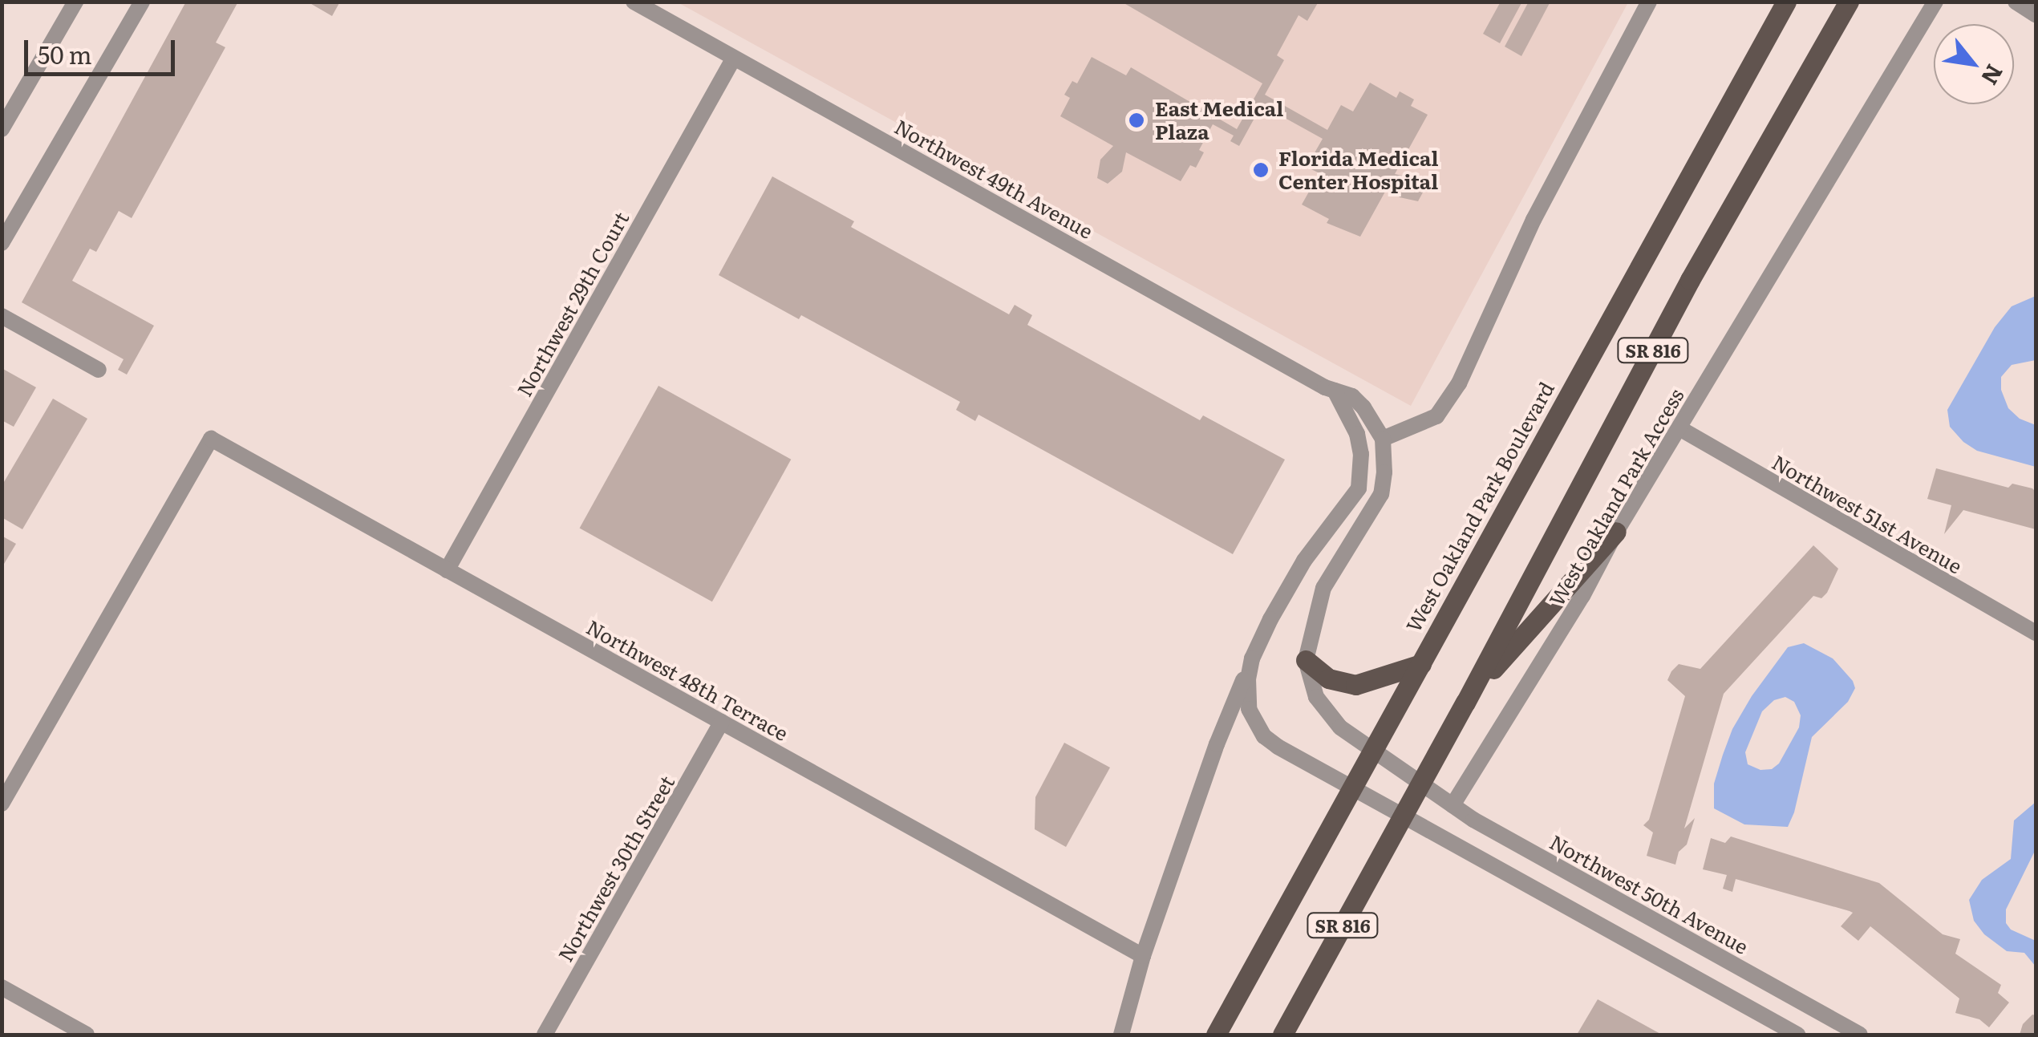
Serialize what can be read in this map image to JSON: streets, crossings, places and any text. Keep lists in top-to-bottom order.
{
  "streets": {
    "main road": ["SR 816", "West Oakland Park Boulevard"],
    "street": [
      "Northwest 49th Avenue",
      "Northwest 29th Court",
      "West Oakland Park Access",
      "Northwest 51st Avenue",
      "Northwest 48th Terrace",
      "Northwest 30th Street",
      "Northwest 50th Avenue"
    ]
  },
  "crossings": [
    ["Northwest 49th Avenue", "Northwest 29th Court"],
    ["Northwest 29th Court", "Northwest 48th Terrace"],
    ["SR 816", "Northwest 50th Avenue"],
    ["West Oakland Park Access", "Northwest 51st Avenue"],
    ["West Oakland Park Access", "Northwest 50th Avenue"],
    ["Northwest 48th Terrace", "Northwest 30th Street"]
  ],
  "places": ["East Medical Plaza", "Florida Medical Center Hospital"],
  "scale_bar": "50 m",
  "north": "bottom right"
}
